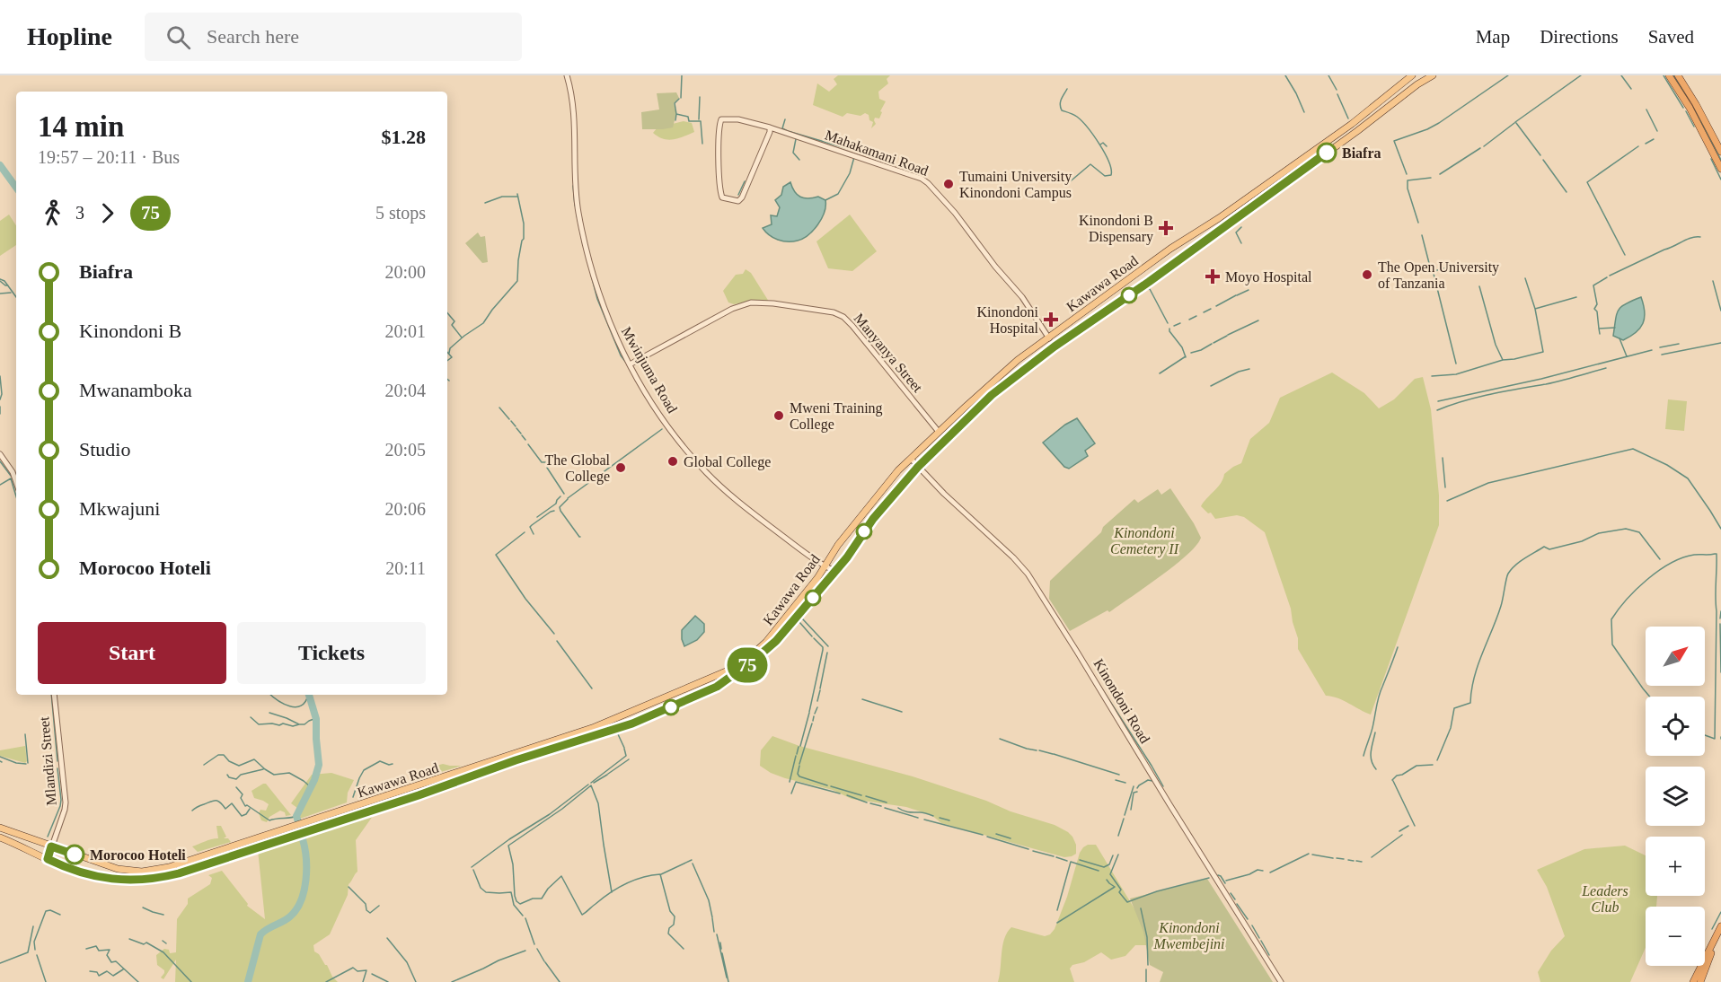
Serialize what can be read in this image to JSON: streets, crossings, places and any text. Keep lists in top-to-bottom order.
{
  "streets": {
    "main road": ["Kawawa Road"],
    "street": [
      "Mahakamani Road",
      "Manyanya Street",
      "Mwinjuma Road",
      "Kinondoni Road",
      "Mlandizi Street"
    ]
  },
  "crossings": [
    ["Mahakamani Road", "Kawawa Road"],
    ["Kawawa Road", "Manyanya Street"],
    ["Kawawa Road", "Mwinjuma Road"],
    ["Kawawa Road", "Kinondoni Road"],
    ["Kawawa Road", "Mlandizi Street"],
    ["Manyanya Street", "Mwinjuma Road"]
  ],
  "parks": ["Kinondoni Cemetery II", "Leaders Club", "Kinondoni Mwembejini"],
  "places": {
    "other": [
      "Biafra",
      "Tumaini University Kinondoni Campus",
      "The Open University of Tanzania",
      "Mweni Training College",
      "Global College",
      "The Global College",
      "Morocoo Hoteli"
    ],
    "health": ["Kinondoni B Dispensary", "Moyo Hospital", "Kinondoni Hospital"]
  },
  "lines": ["bus line 75"],
  "north": "top right",
  "page": {
    "header": "Hopline",
    "search": "Search here",
    "nav": ["Map", "Directions", "Saved"],
    "on_map": "75",
    "heading": ["14 min", "19:57 – 20:11 · Bus", "$1.28"],
    "legs": ["3", "75", "5 stops"],
    "list": [
      {
        "name": "Biafra",
        "value": "20:00"
      },
      {
        "name": "Kinondoni B",
        "value": "20:01"
      },
      {
        "name": "Mwanamboka",
        "value": "20:04"
      },
      {
        "name": "Studio",
        "value": "20:05"
      },
      {
        "name": "Mkwajuni",
        "value": "20:06"
      },
      {
        "name": "Morocoo Hoteli",
        "value": "20:11"
      }
    ],
    "buttons": ["Start", "Tickets"],
    "map_buttons": ["+", "−"]
  }
}
